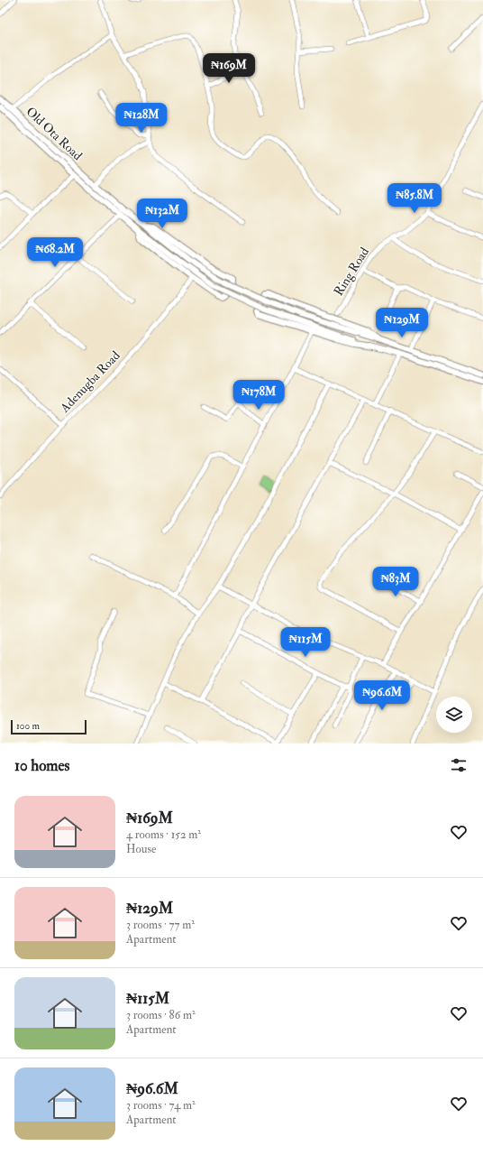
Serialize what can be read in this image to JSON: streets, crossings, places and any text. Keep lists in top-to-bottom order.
{
  "streets": {
    "street": ["Old Ota Road", "Ring Road", "Adenugba Road"]
  },
  "scale_bar": "100 m",
  "page": {
    "price": [
      "₦169M",
      "₦128M",
      "₦85.8M",
      "₦132M",
      "₦68.2M",
      "₦129M",
      "₦178M",
      "₦83M",
      "₦115M",
      "₦96.6M"
    ],
    "scale": "100 m",
    "heading": "10 homes",
    "list": [
      {
        "name": "₦169M",
        "note": "4 rooms · 152 m² · House"
      },
      {
        "name": "₦129M",
        "note": "3 rooms · 77 m² · Apartment"
      },
      {
        "name": "₦115M",
        "note": "3 rooms · 86 m² · Apartment"
      },
      {
        "name": "₦96.6M",
        "note": "3 rooms · 74 m² · Apartment"
      }
    ]
  }
}
